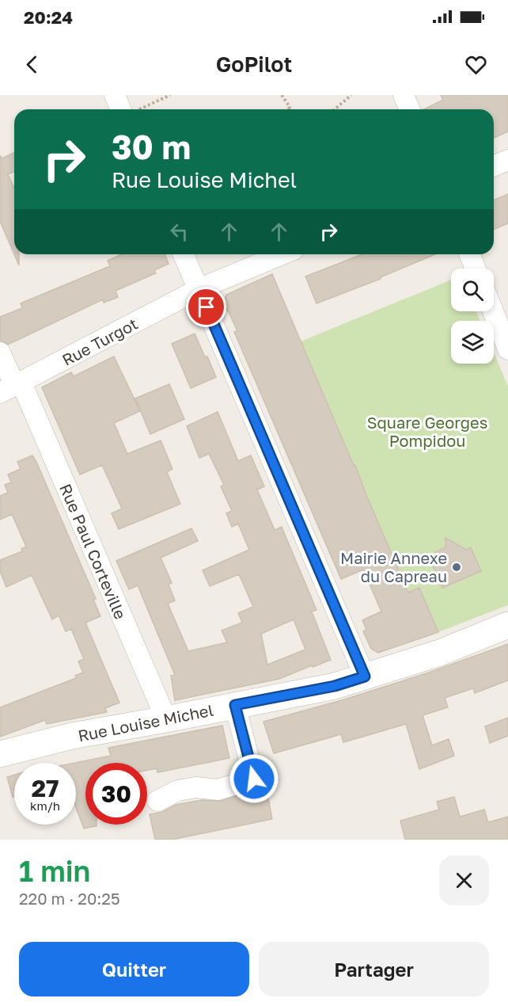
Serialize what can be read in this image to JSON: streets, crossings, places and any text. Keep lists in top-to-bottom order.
{
  "streets": {
    "street": ["Rue Turgot", "Rue Paul Corteville", "Rue Louise Michel"]
  },
  "crossings": [
    ["Rue Turgot", "Rue Paul Corteville"],
    ["Rue Paul Corteville", "Rue Louise Michel"]
  ],
  "parks": ["Square Georges Pompidou"],
  "places": ["Mairie Annexe du Capreau"],
  "page": {
    "status": "20:24",
    "header": "GoPilot",
    "turn": ["30 m", "Rue Louise Michel"],
    "speed": "27 km/h",
    "limit": "30",
    "heading": ["1 min", "220 m · 20:25"],
    "buttons": ["Quitter", "Partager"]
  }
}
